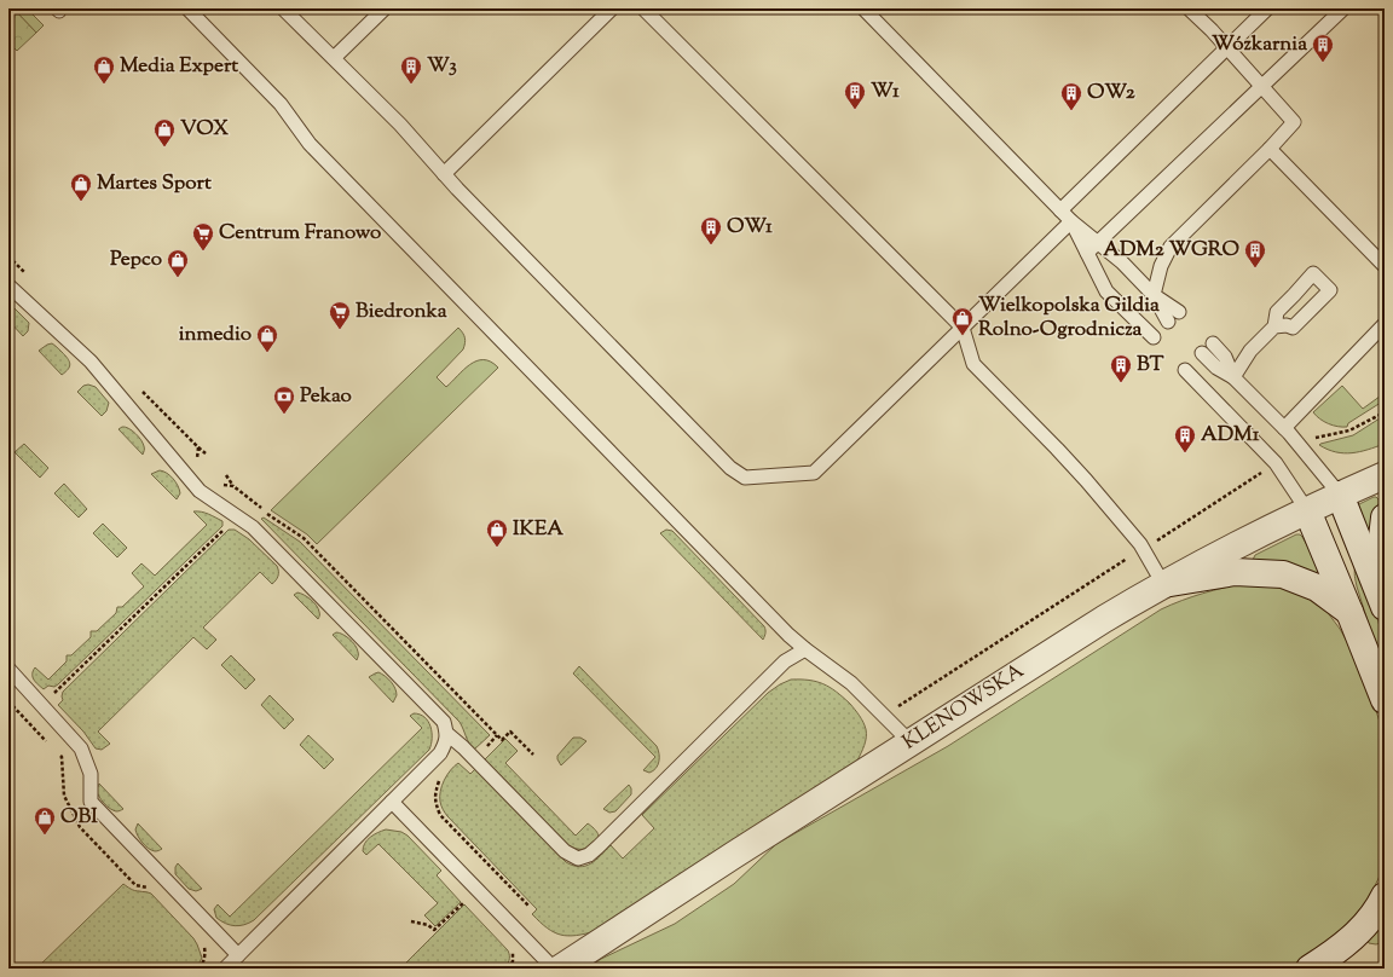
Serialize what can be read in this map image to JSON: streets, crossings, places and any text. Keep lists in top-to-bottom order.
{
  "streets": {
    "street": ["KLENOWSKA"]
  },
  "places": {
    "building": [
      "Wózkarnia",
      "W3",
      "W1",
      "OW2",
      "OW1",
      "ADM2 WGRO",
      "BT",
      "ADM1"
    ],
    "shop": [
      "Media Expert",
      "VOX",
      "Martes Sport",
      "Pepco",
      "Wielkopolska Gildia Rolno-Ogrodnicza",
      "inmedio",
      "IKEA",
      "OBI"
    ],
    "supermarket": ["Centrum Franowo", "Biedronka"],
    "bank": ["Pekao"]
  }
}
